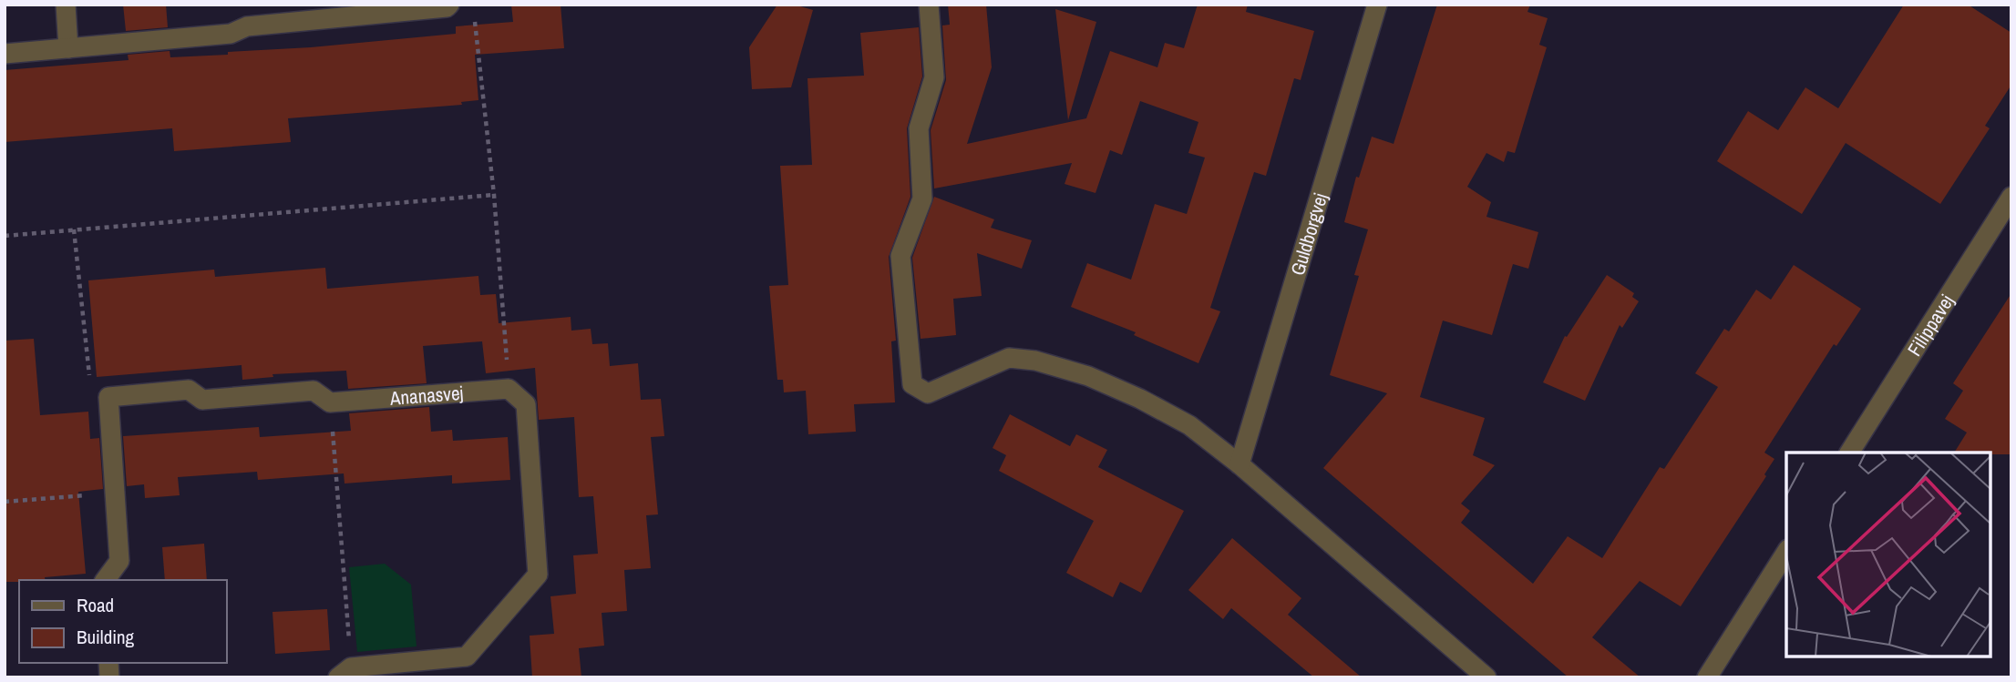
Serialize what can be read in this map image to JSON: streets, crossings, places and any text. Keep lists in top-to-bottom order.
{
  "streets": {
    "street": ["Guldborgvej", "Filippavej", "Ananasvej"]
  },
  "legend": ["Road", "Building"]
}
